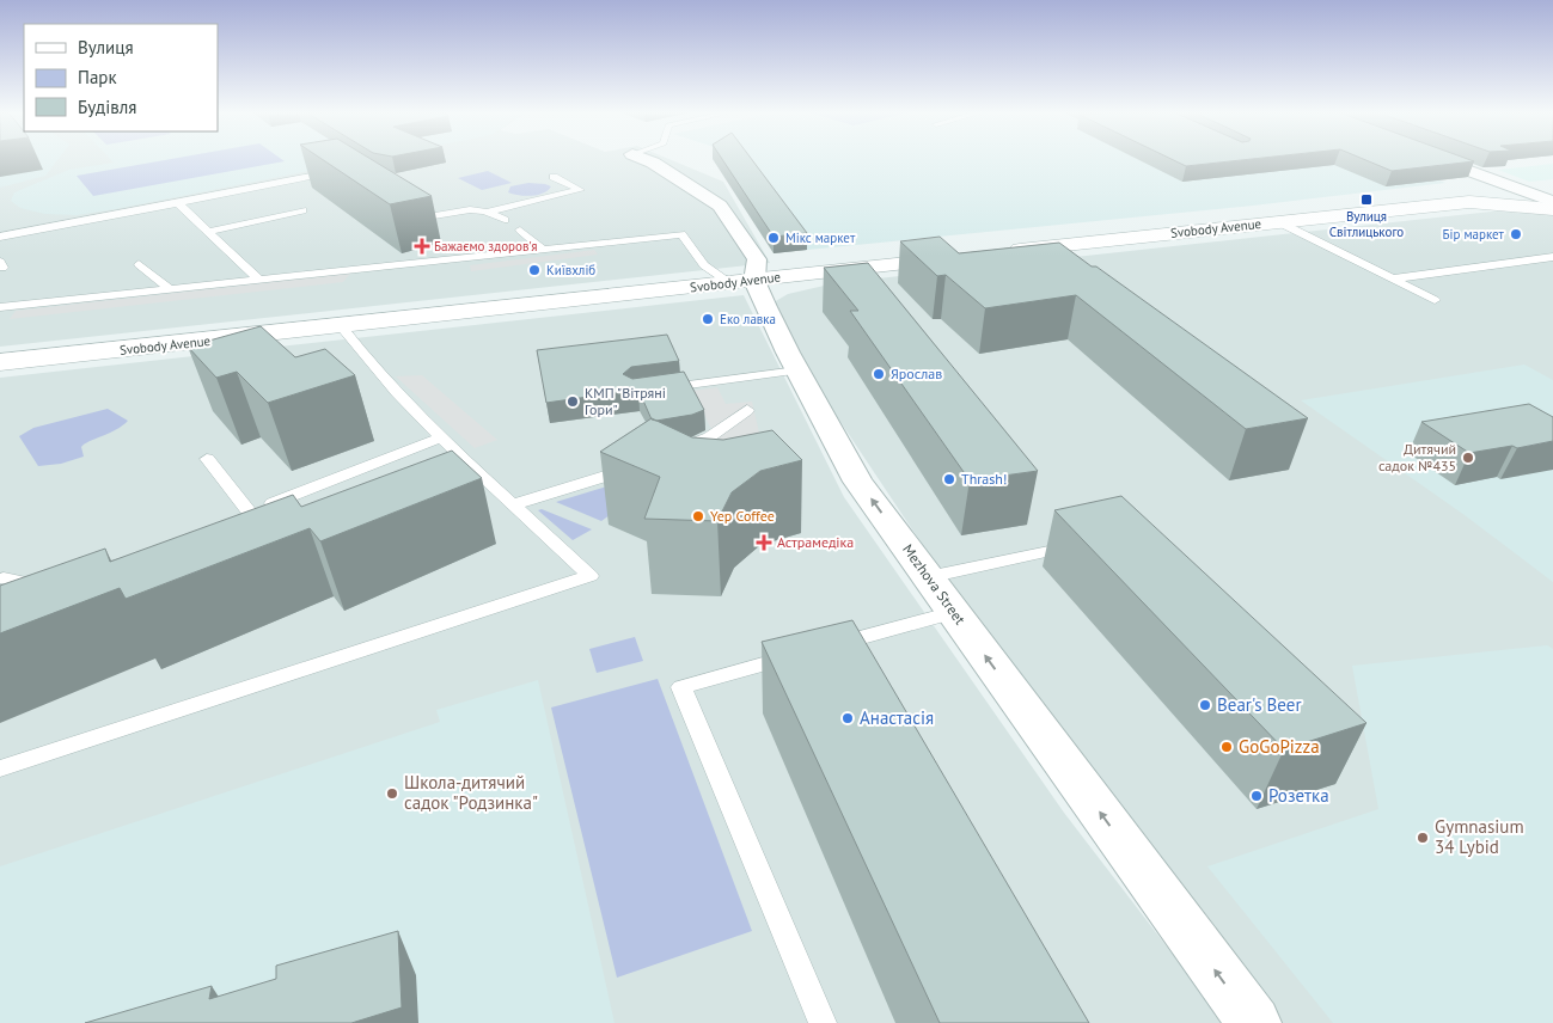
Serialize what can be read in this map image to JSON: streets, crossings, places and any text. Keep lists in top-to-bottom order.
{
  "streets": {
    "street": ["Svobody Avenue", "Mezhova Street"]
  },
  "crossings": [
    ["Svobody Avenue", "Mezhova Street"]
  ],
  "one_way": ["Mezhova Street"],
  "places": {
    "transit": ["Вулиця Світлицького"],
    "other": [
      "Бір маркет",
      "Мікс маркет",
      "Київхліб",
      "Еко лавка",
      "Ярослав",
      "КМП \"Вітряні Гори\"",
      "Дитячий садок №435",
      "Thrash!",
      "Yep Coffee",
      "Bear's Beer",
      "Анастасія",
      "GoGoPizza",
      "Школа-дитячий садок \"Родзинка\"",
      "Розетка",
      "Gymnasium 34 Lybid"
    ],
    "health": ["Бажаємо здоров'я", "Астрамедіка"]
  },
  "legend": ["Вулиця", "Парк", "Будівля"]
}
